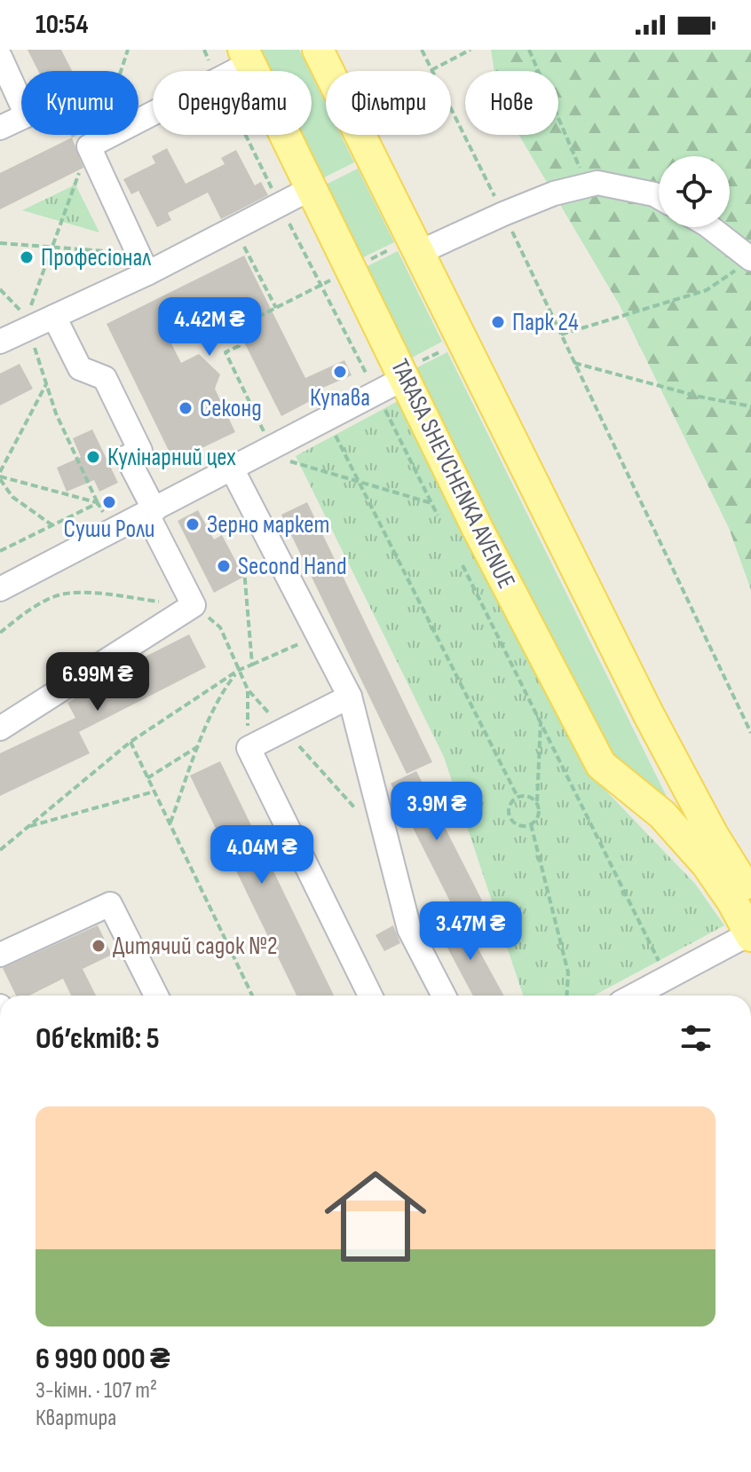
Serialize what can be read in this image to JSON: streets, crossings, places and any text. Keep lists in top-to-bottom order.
{
  "streets": {
    "main road": ["TARASA SHEVCHENKA AVENUE"]
  },
  "places": [
    "Професіонал",
    "Парк 24",
    "Купава",
    "Секонд",
    "Кулінарний цех",
    "Суши Роли",
    "Зерно маркет",
    "Second Hand",
    "Дитячий садок №2"
  ],
  "page": {
    "status": "10:54",
    "chip": [
      "Купити",
      "Орендувати",
      "Фільтри",
      "Нове"
    ],
    "price": [
      "4.42M ₴",
      "6.99M ₴",
      "3.9M ₴",
      "4.04M ₴",
      "3.47M ₴"
    ],
    "heading": "Об’єктів: 5",
    "list": [
      {
        "name": "6 990 000 ₴",
        "note": "3-кімн. · 107 m² · Квартира"
      }
    ]
  }
}
